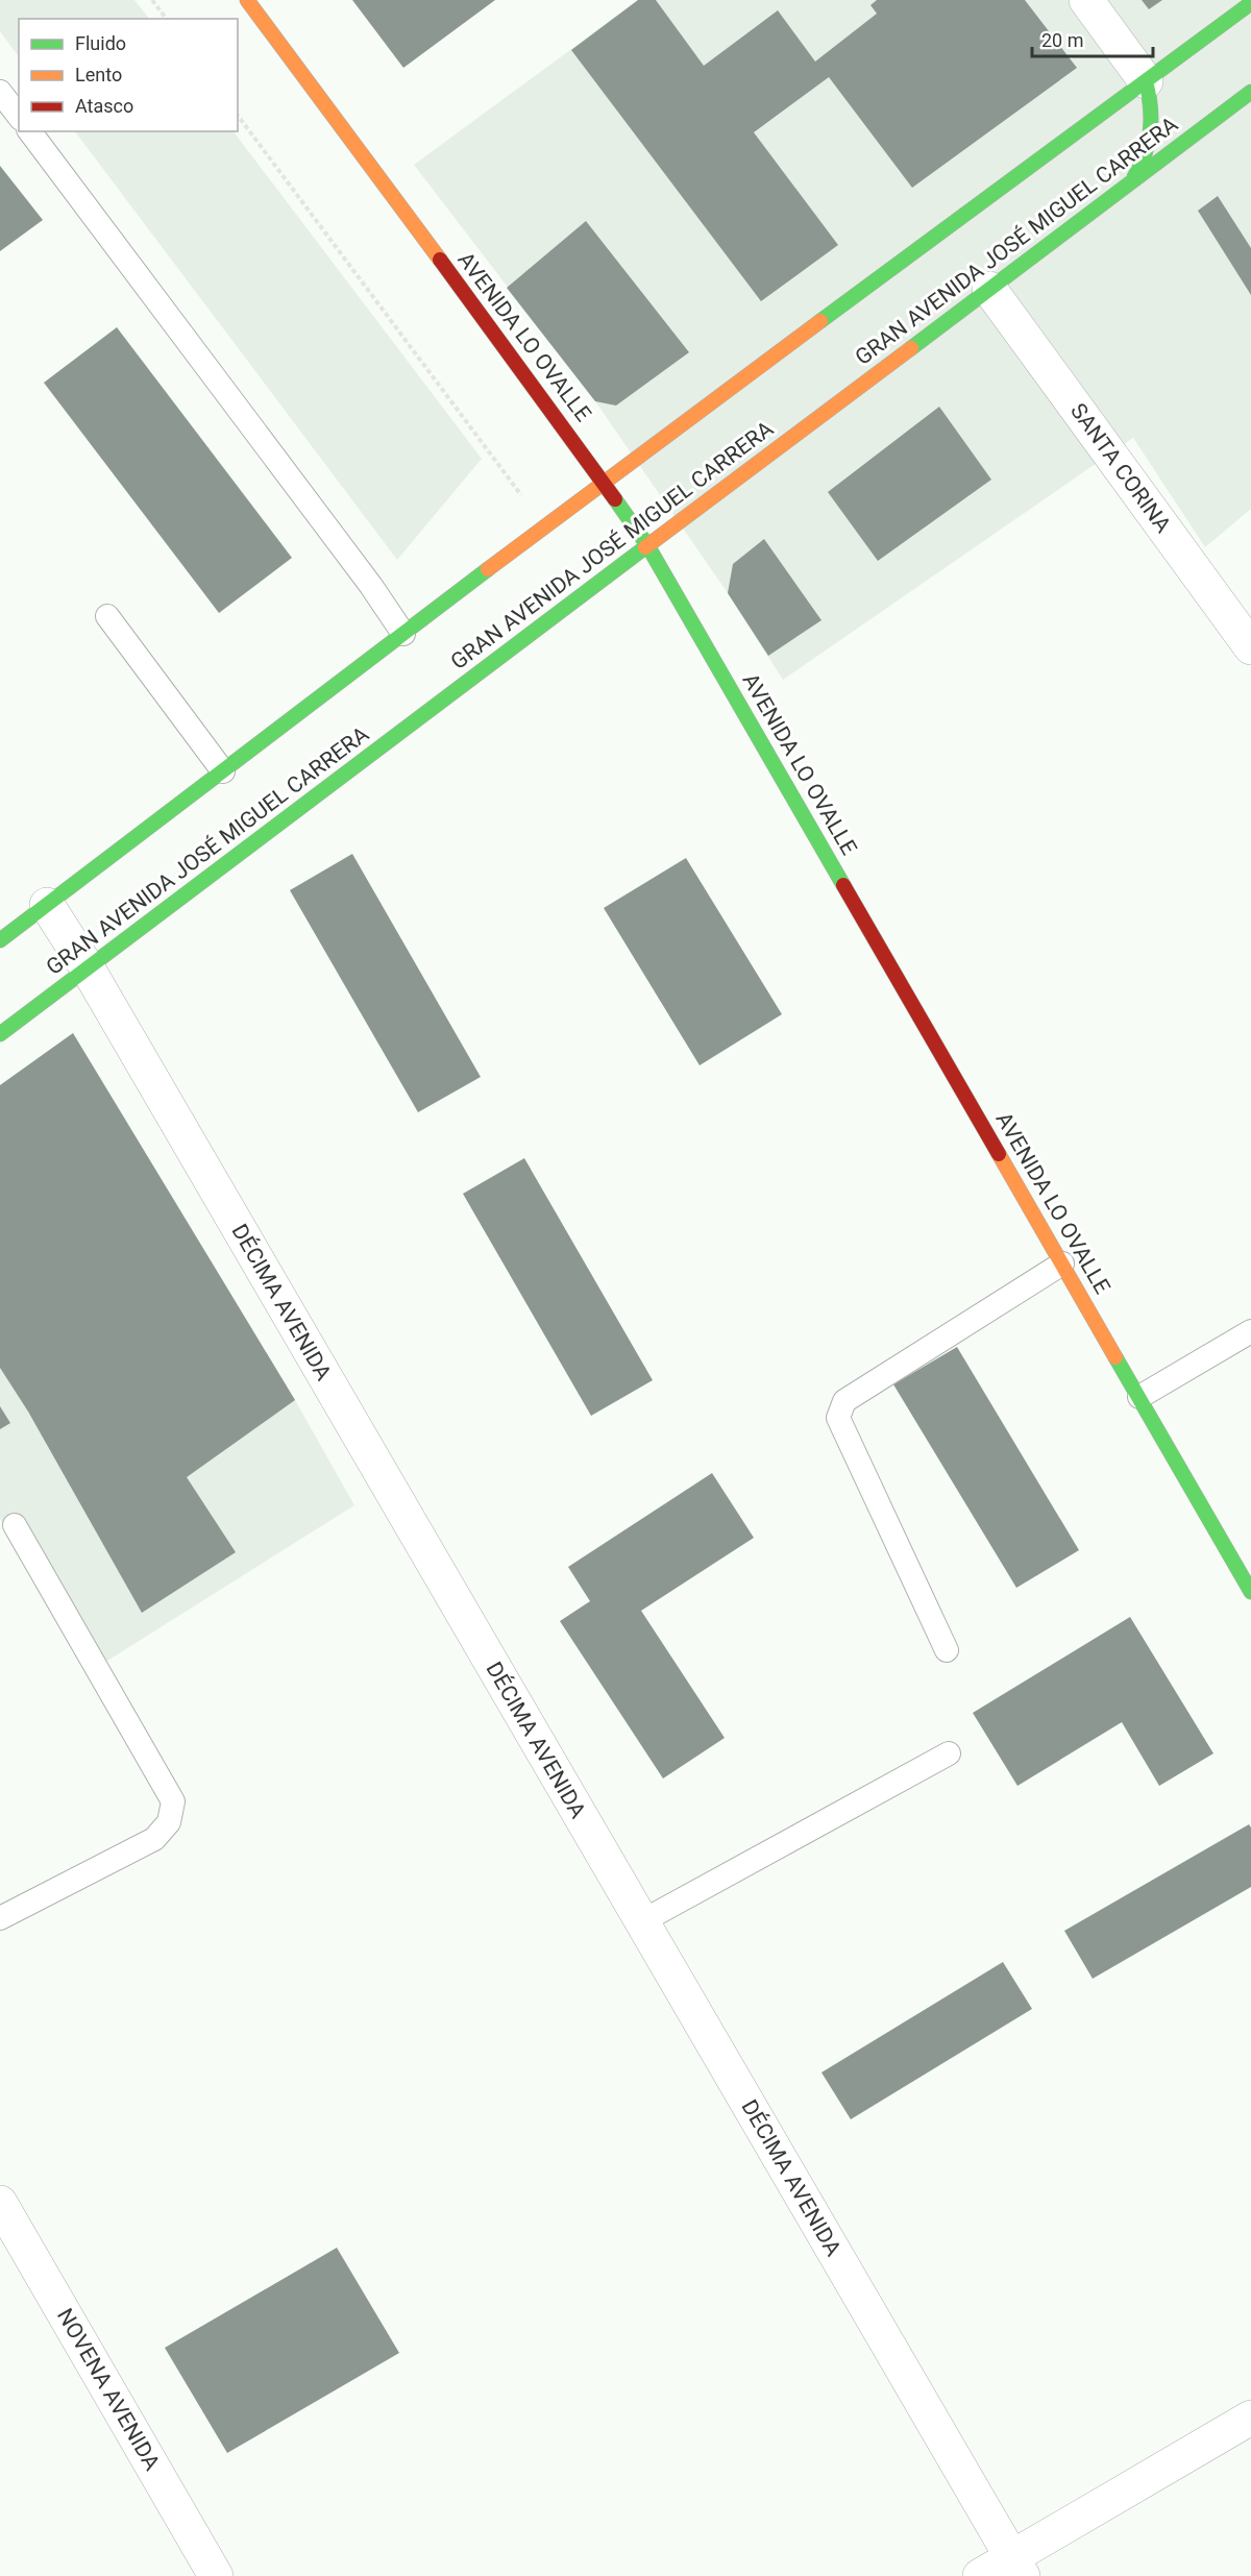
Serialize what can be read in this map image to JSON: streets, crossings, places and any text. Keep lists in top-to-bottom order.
{
  "streets": {
    "main road": ["GRAN AVENIDA JOSÉ MIGUEL CARRERA", "AVENIDA LO OVALLE"],
    "street": ["SANTA CORINA", "DÉCIMA AVENIDA", "NOVENA AVENIDA"]
  },
  "crossings": [
    ["GRAN AVENIDA JOSÉ MIGUEL CARRERA", "AVENIDA LO OVALLE"],
    ["GRAN AVENIDA JOSÉ MIGUEL CARRERA", "SANTA CORINA"],
    ["GRAN AVENIDA JOSÉ MIGUEL CARRERA", "DÉCIMA AVENIDA"]
  ],
  "legend": ["Fluido", "Lento", "Atasco"],
  "scale_bar": "20 m"
}
